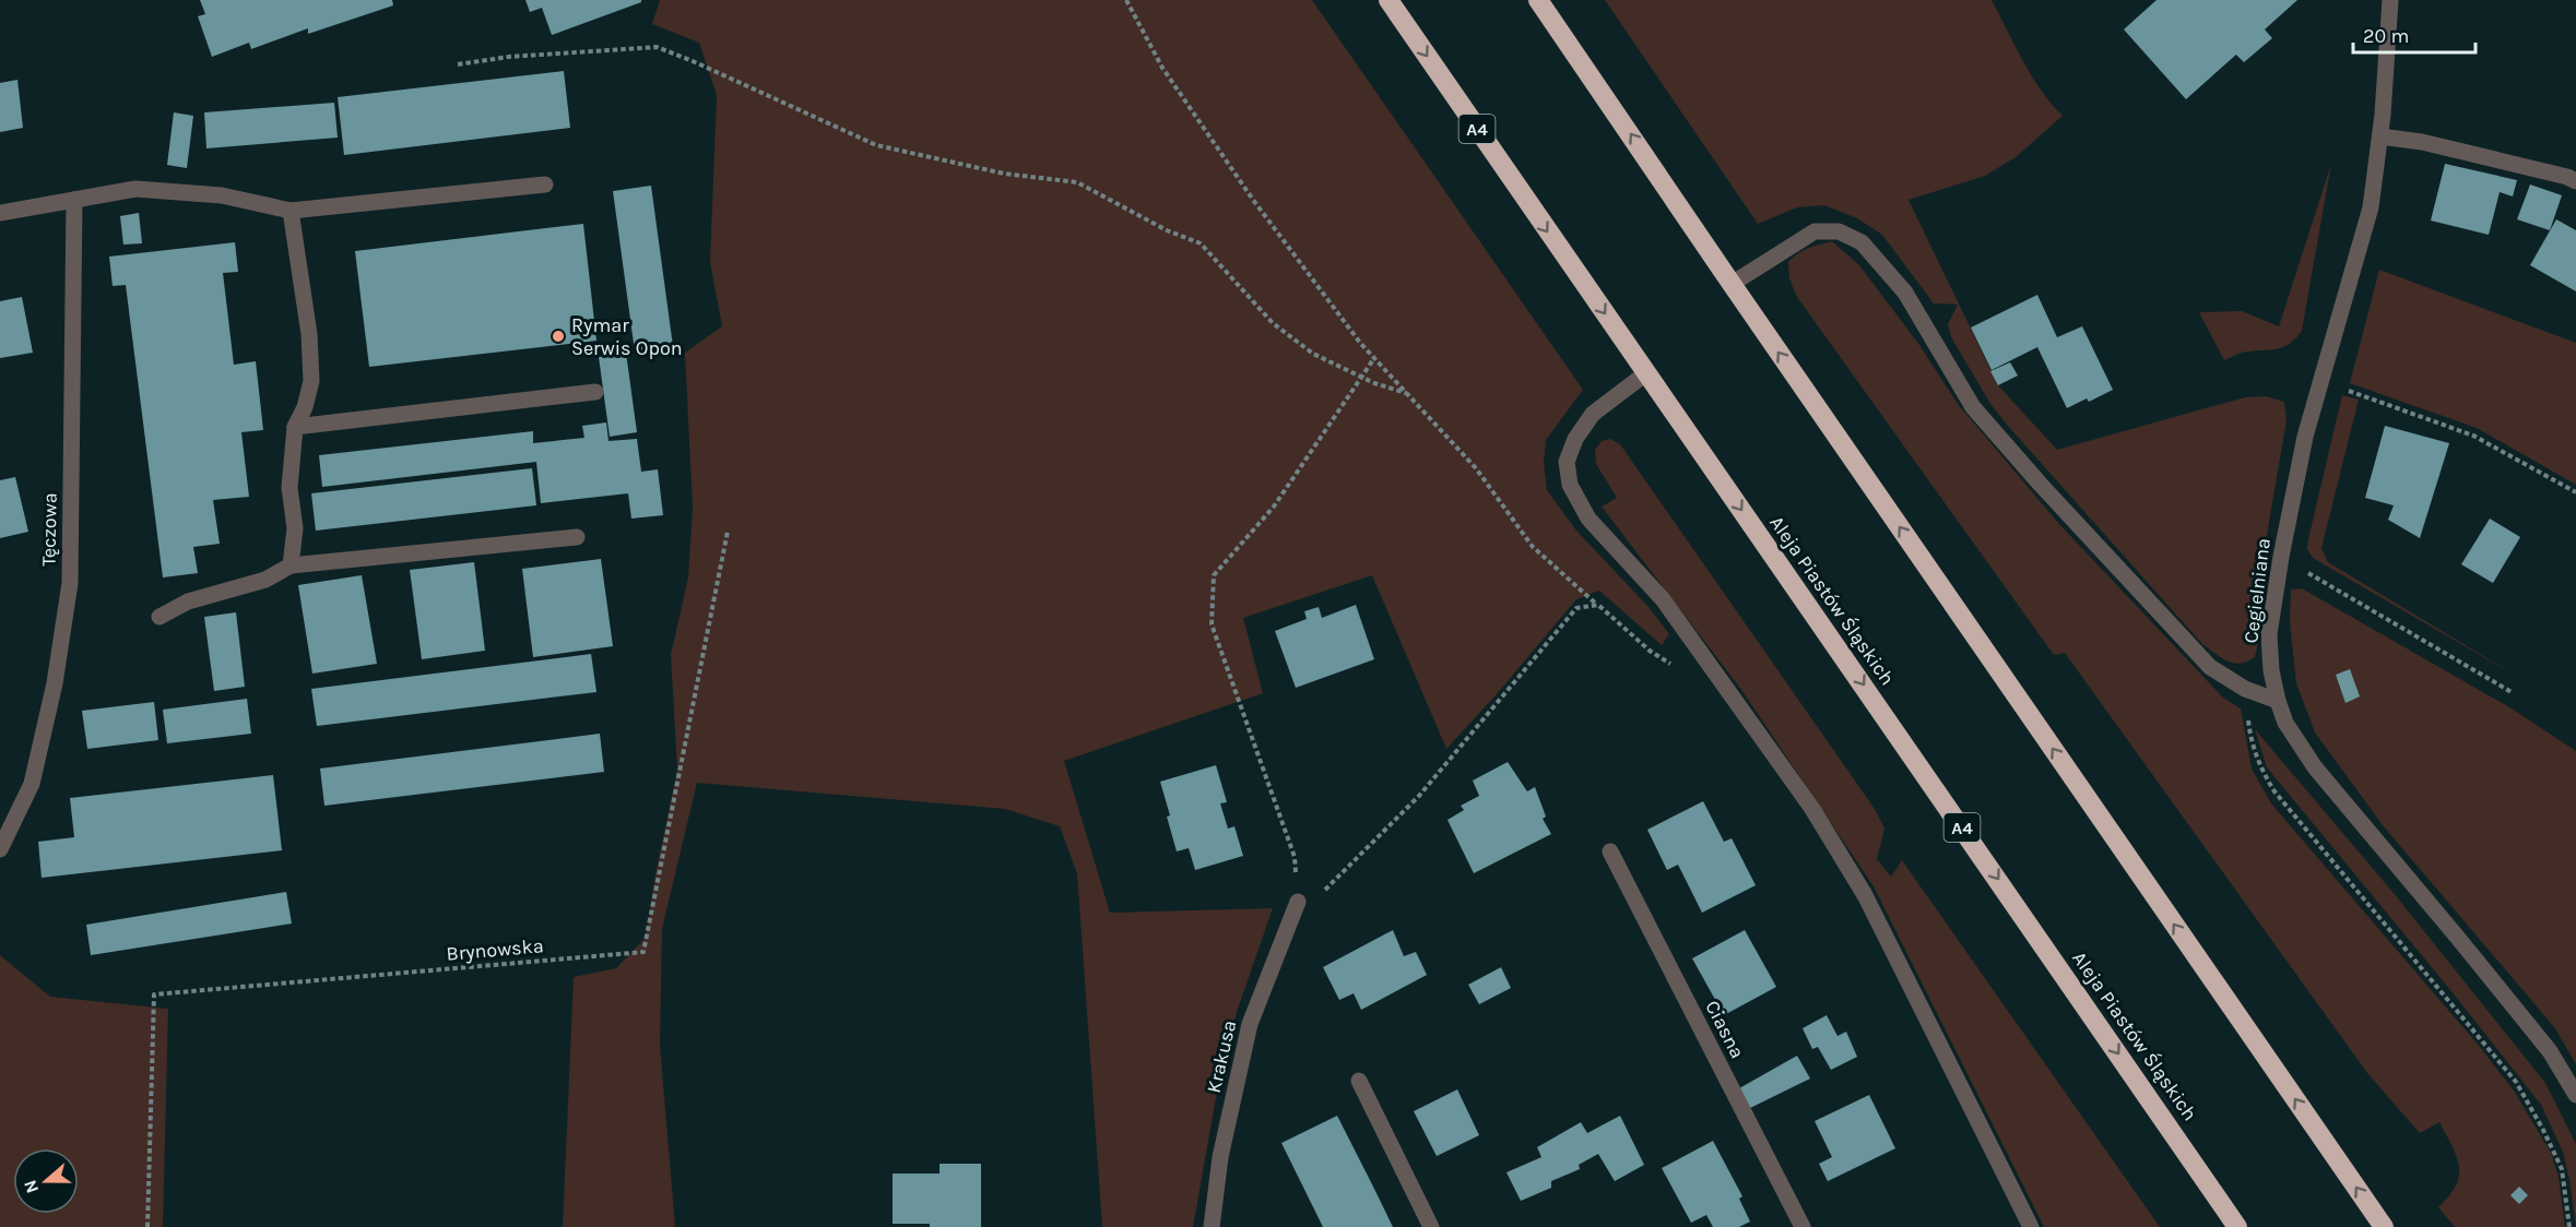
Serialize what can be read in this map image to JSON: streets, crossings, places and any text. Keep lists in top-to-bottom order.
{
  "streets": {
    "highway": ["A4", "Aleja Piastów Śląskich"],
    "street": [
      "Tęczowa",
      "Cegielniana",
      "Ciasna",
      "Krakusa"
    ],
    "path": ["Brynowska"]
  },
  "places": ["Rymar Serwis Opon"],
  "scale_bar": "20 m",
  "north": "left"
}
